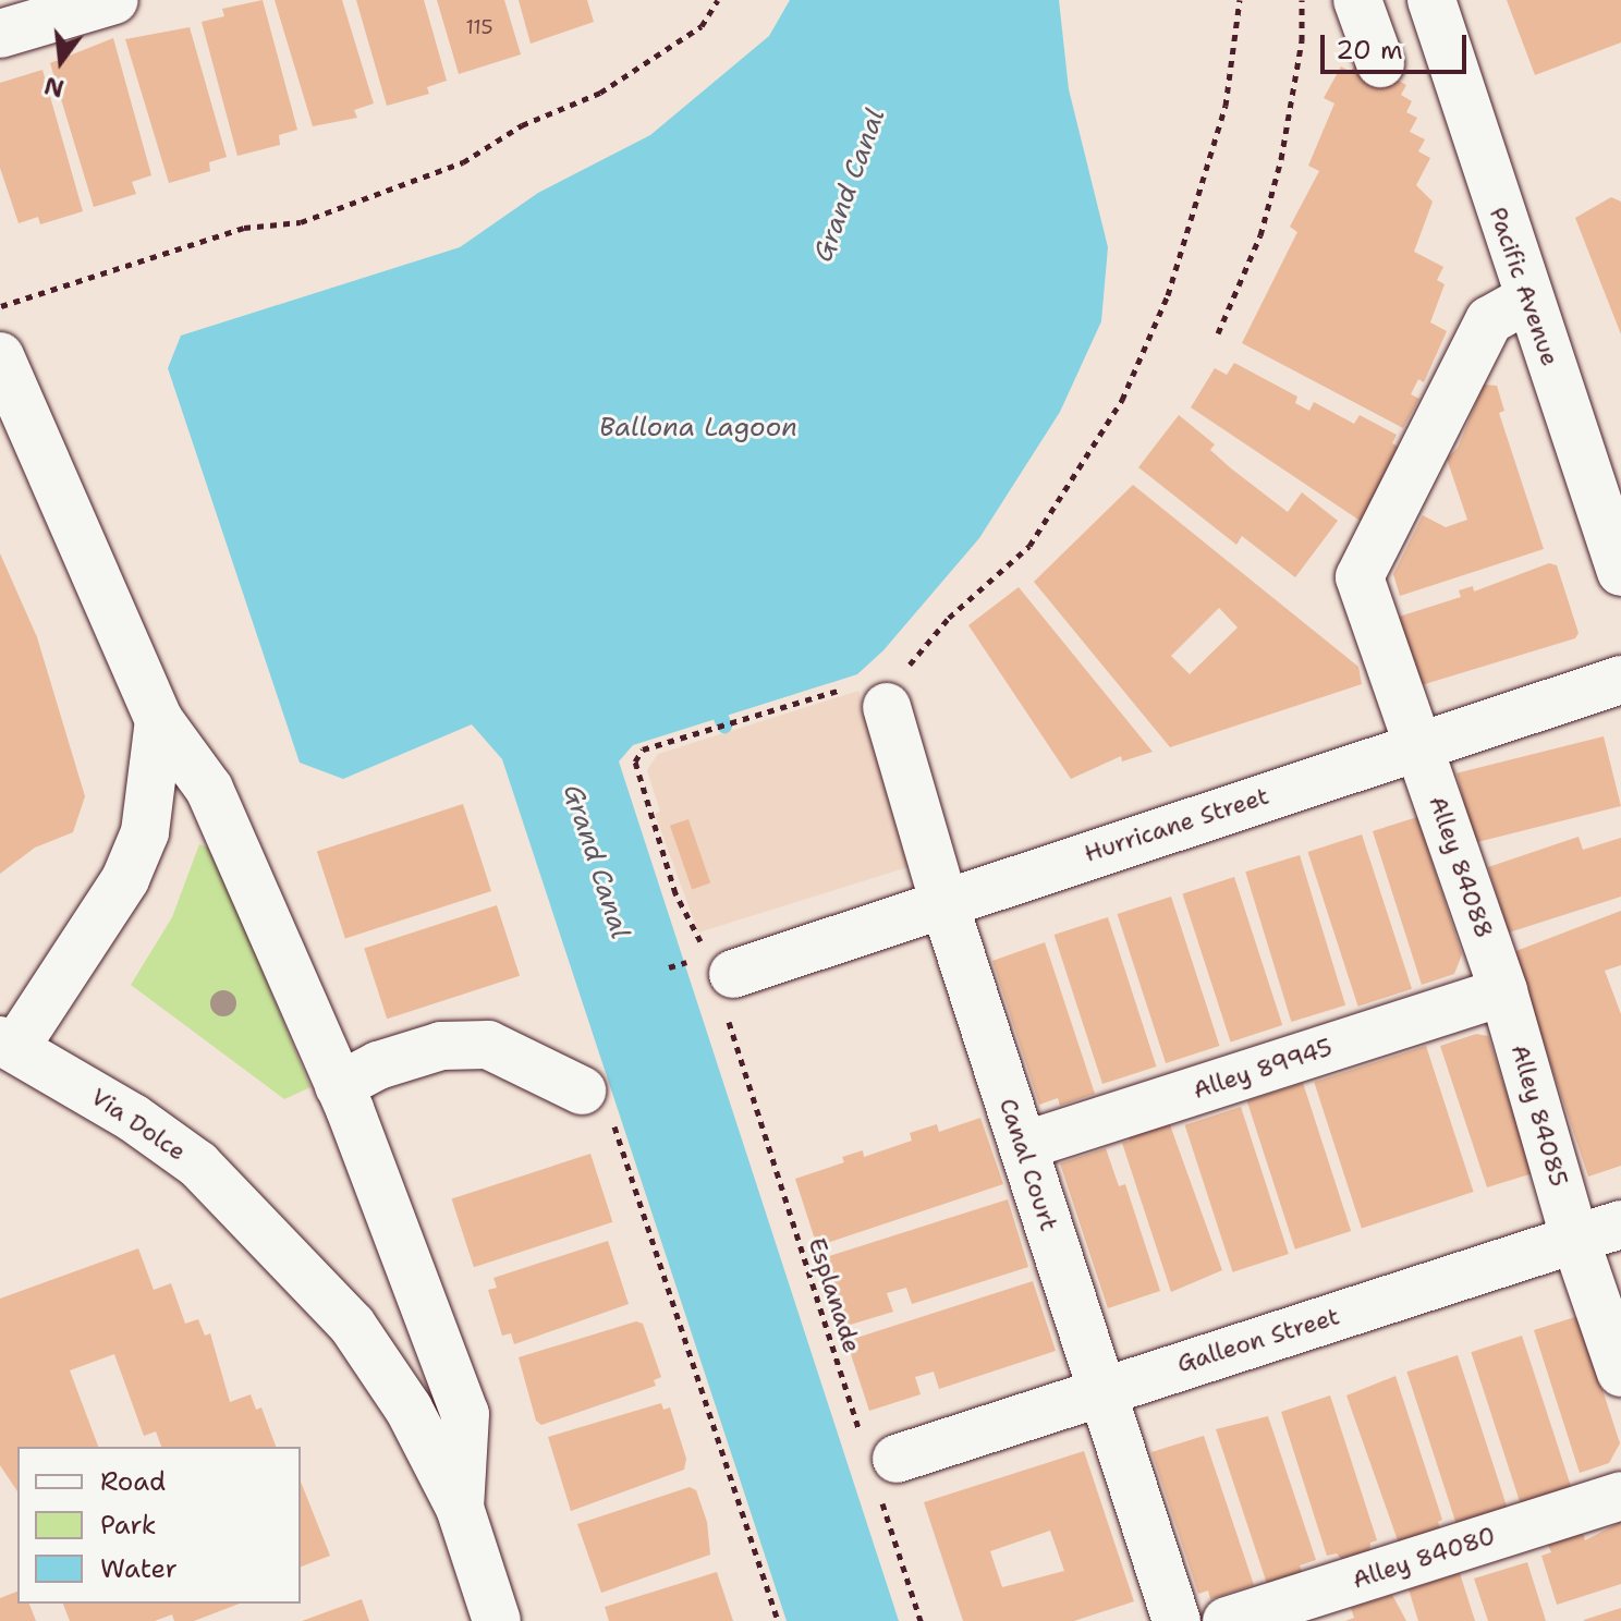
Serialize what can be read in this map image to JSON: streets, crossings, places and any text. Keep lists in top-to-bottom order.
{
  "streets": {
    "street": [
      "Pacific Avenue",
      "Hurricane Street",
      "Alley 84088",
      "Alley 89945",
      "Alley 84085",
      "Via Dolce",
      "Canal Court",
      "Galleon Street",
      "Alley 84080"
    ],
    "path": ["Esplanade"]
  },
  "crossings": [
    ["Pacific Avenue", "Alley 84088"],
    ["Hurricane Street", "Alley 84088"],
    ["Hurricane Street", "Canal Court"],
    ["Hurricane Street", "Esplanade"],
    ["Alley 84088", "Alley 89945"],
    ["Alley 84088", "Alley 84085"],
    ["Alley 89945", "Alley 84085"],
    ["Alley 89945", "Canal Court"],
    ["Alley 84085", "Galleon Street"],
    ["Canal Court", "Esplanade"],
    ["Canal Court", "Galleon Street"],
    ["Esplanade", "Galleon Street"]
  ],
  "water": ["Grand Canal", "Ballona Lagoon"],
  "house_numbers": ["115"],
  "legend": ["Road", "Park", "Water"],
  "scale_bar": "20 m",
  "north": "bottom"
}
